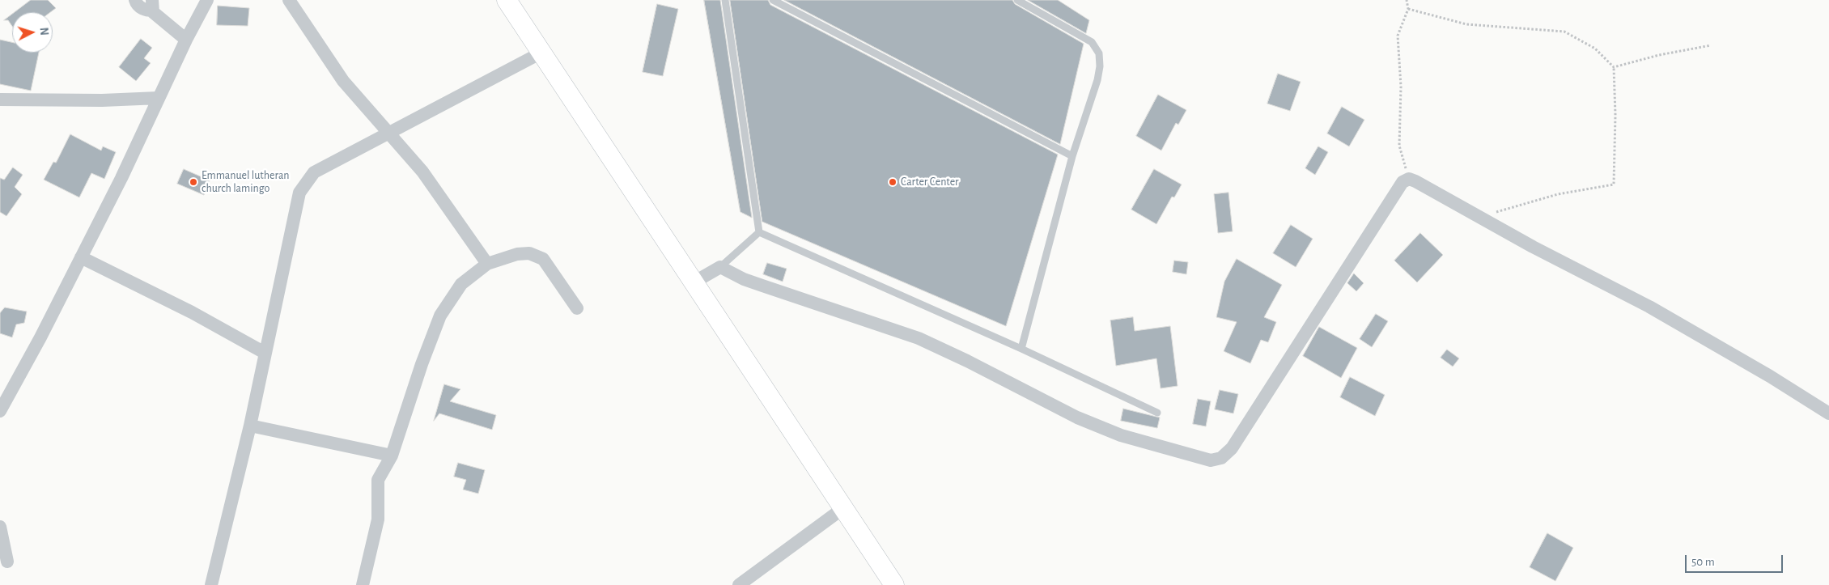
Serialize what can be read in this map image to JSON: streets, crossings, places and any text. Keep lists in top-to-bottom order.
{
  "places": ["Emmanuel lutheran church lamingo", "Carter Center"],
  "scale_bar": "50 m",
  "north": "right"
}
